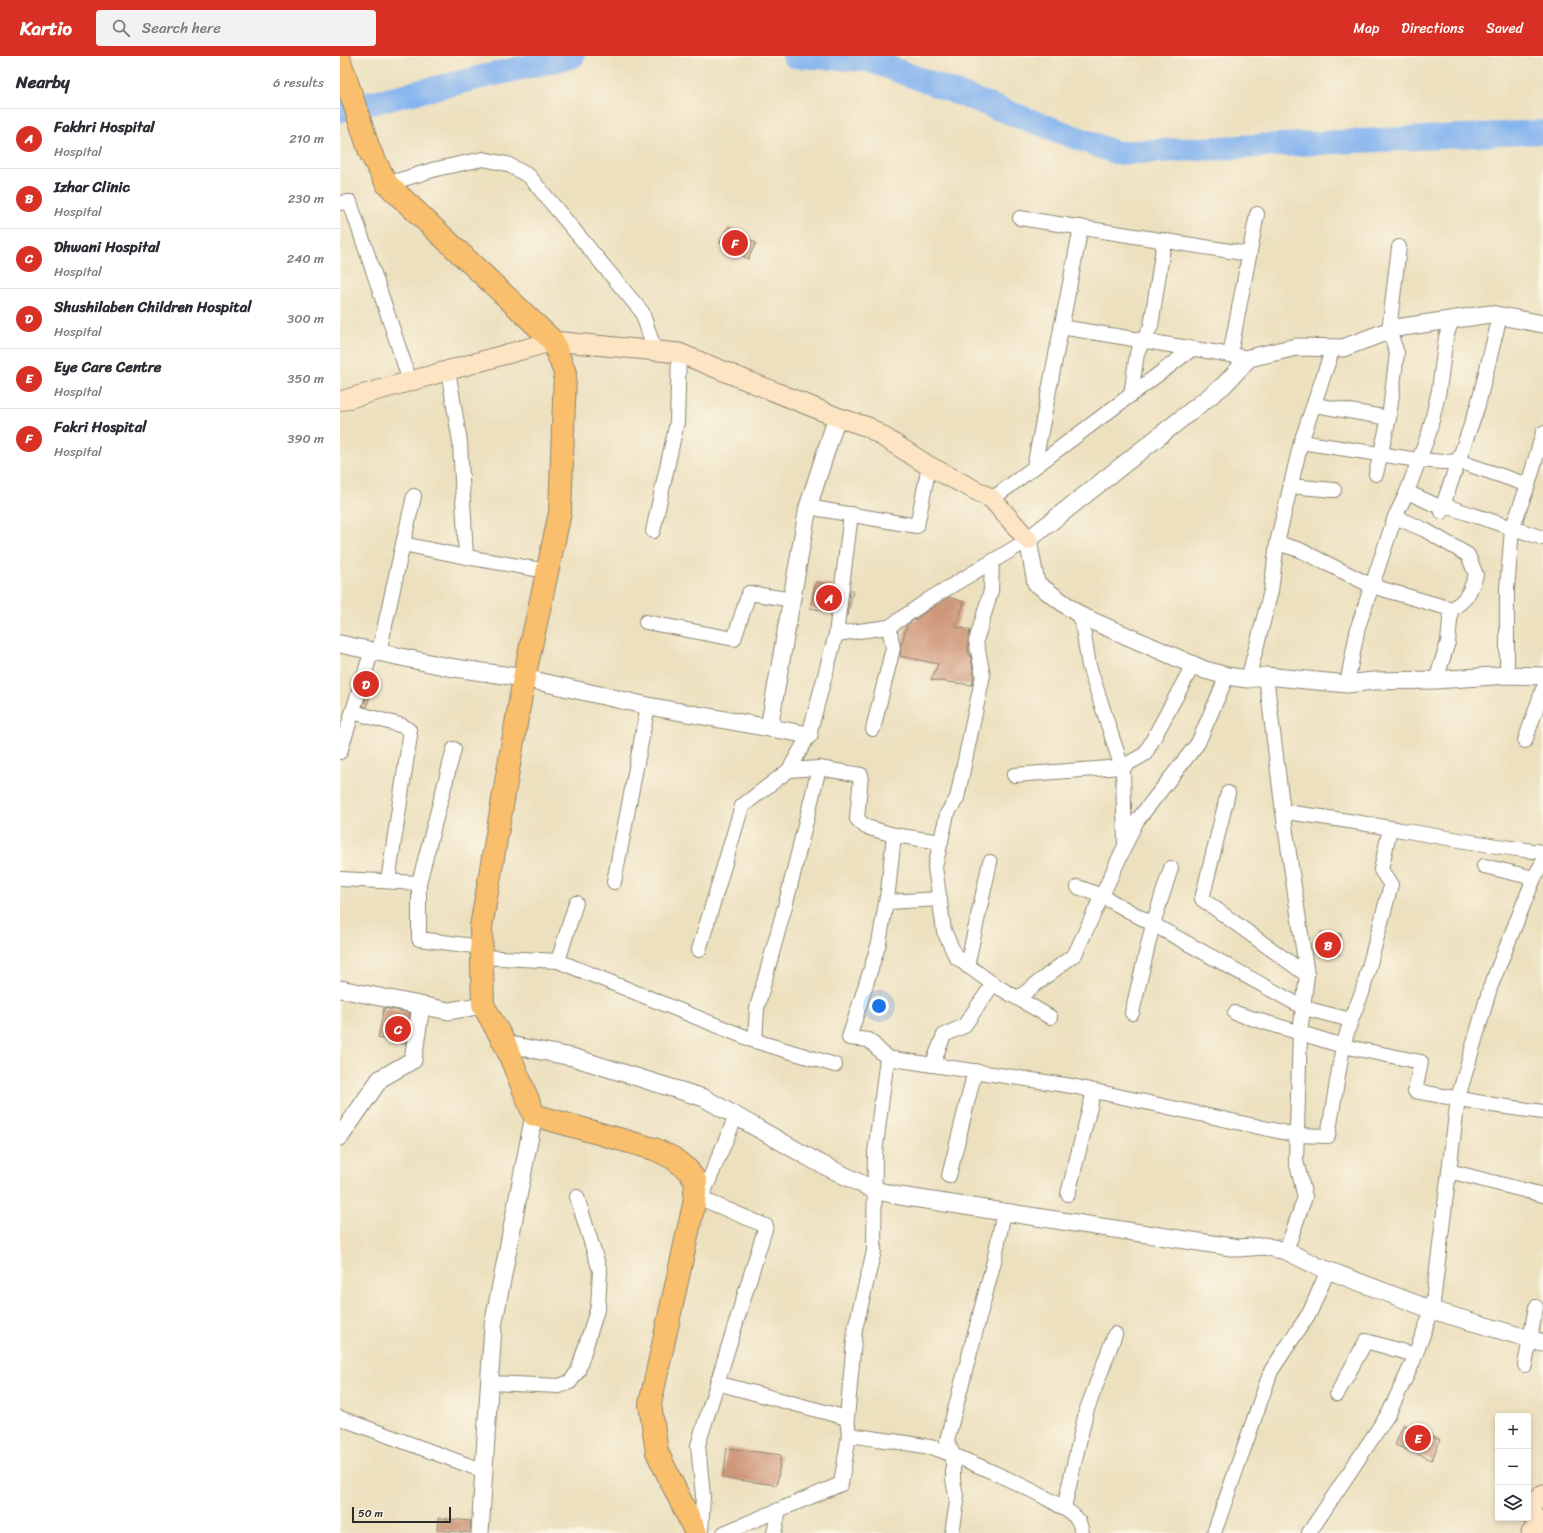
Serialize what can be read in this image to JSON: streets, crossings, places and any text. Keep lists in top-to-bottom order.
{
  "scale_bar": "50 m",
  "page": {
    "header": "Kartio",
    "search": "Search here",
    "nav": ["Map", "Directions", "Saved"],
    "heading": ["Nearby", "6 results"],
    "list": [
      {
        "mark": "A",
        "name": "Fakhri Hospital",
        "note": "Hospital",
        "value": "210 m"
      },
      {
        "mark": "B",
        "name": "Izhar Clinic",
        "note": "Hospital",
        "value": "230 m"
      },
      {
        "mark": "C",
        "name": "Dhwani Hospital",
        "note": "Hospital",
        "value": "240 m"
      },
      {
        "mark": "D",
        "name": "Shushilaben Children Hospital",
        "note": "Hospital",
        "value": "300 m"
      },
      {
        "mark": "E",
        "name": "Eye Care Centre",
        "note": "Hospital",
        "value": "350 m"
      },
      {
        "mark": "F",
        "name": "Fakri Hospital",
        "note": "Hospital",
        "value": "390 m"
      }
    ],
    "pins": [
      "F",
      "A",
      "D",
      "B",
      "C",
      "E"
    ],
    "map_buttons": ["+", "−"],
    "scale": "50 m"
  }
}
